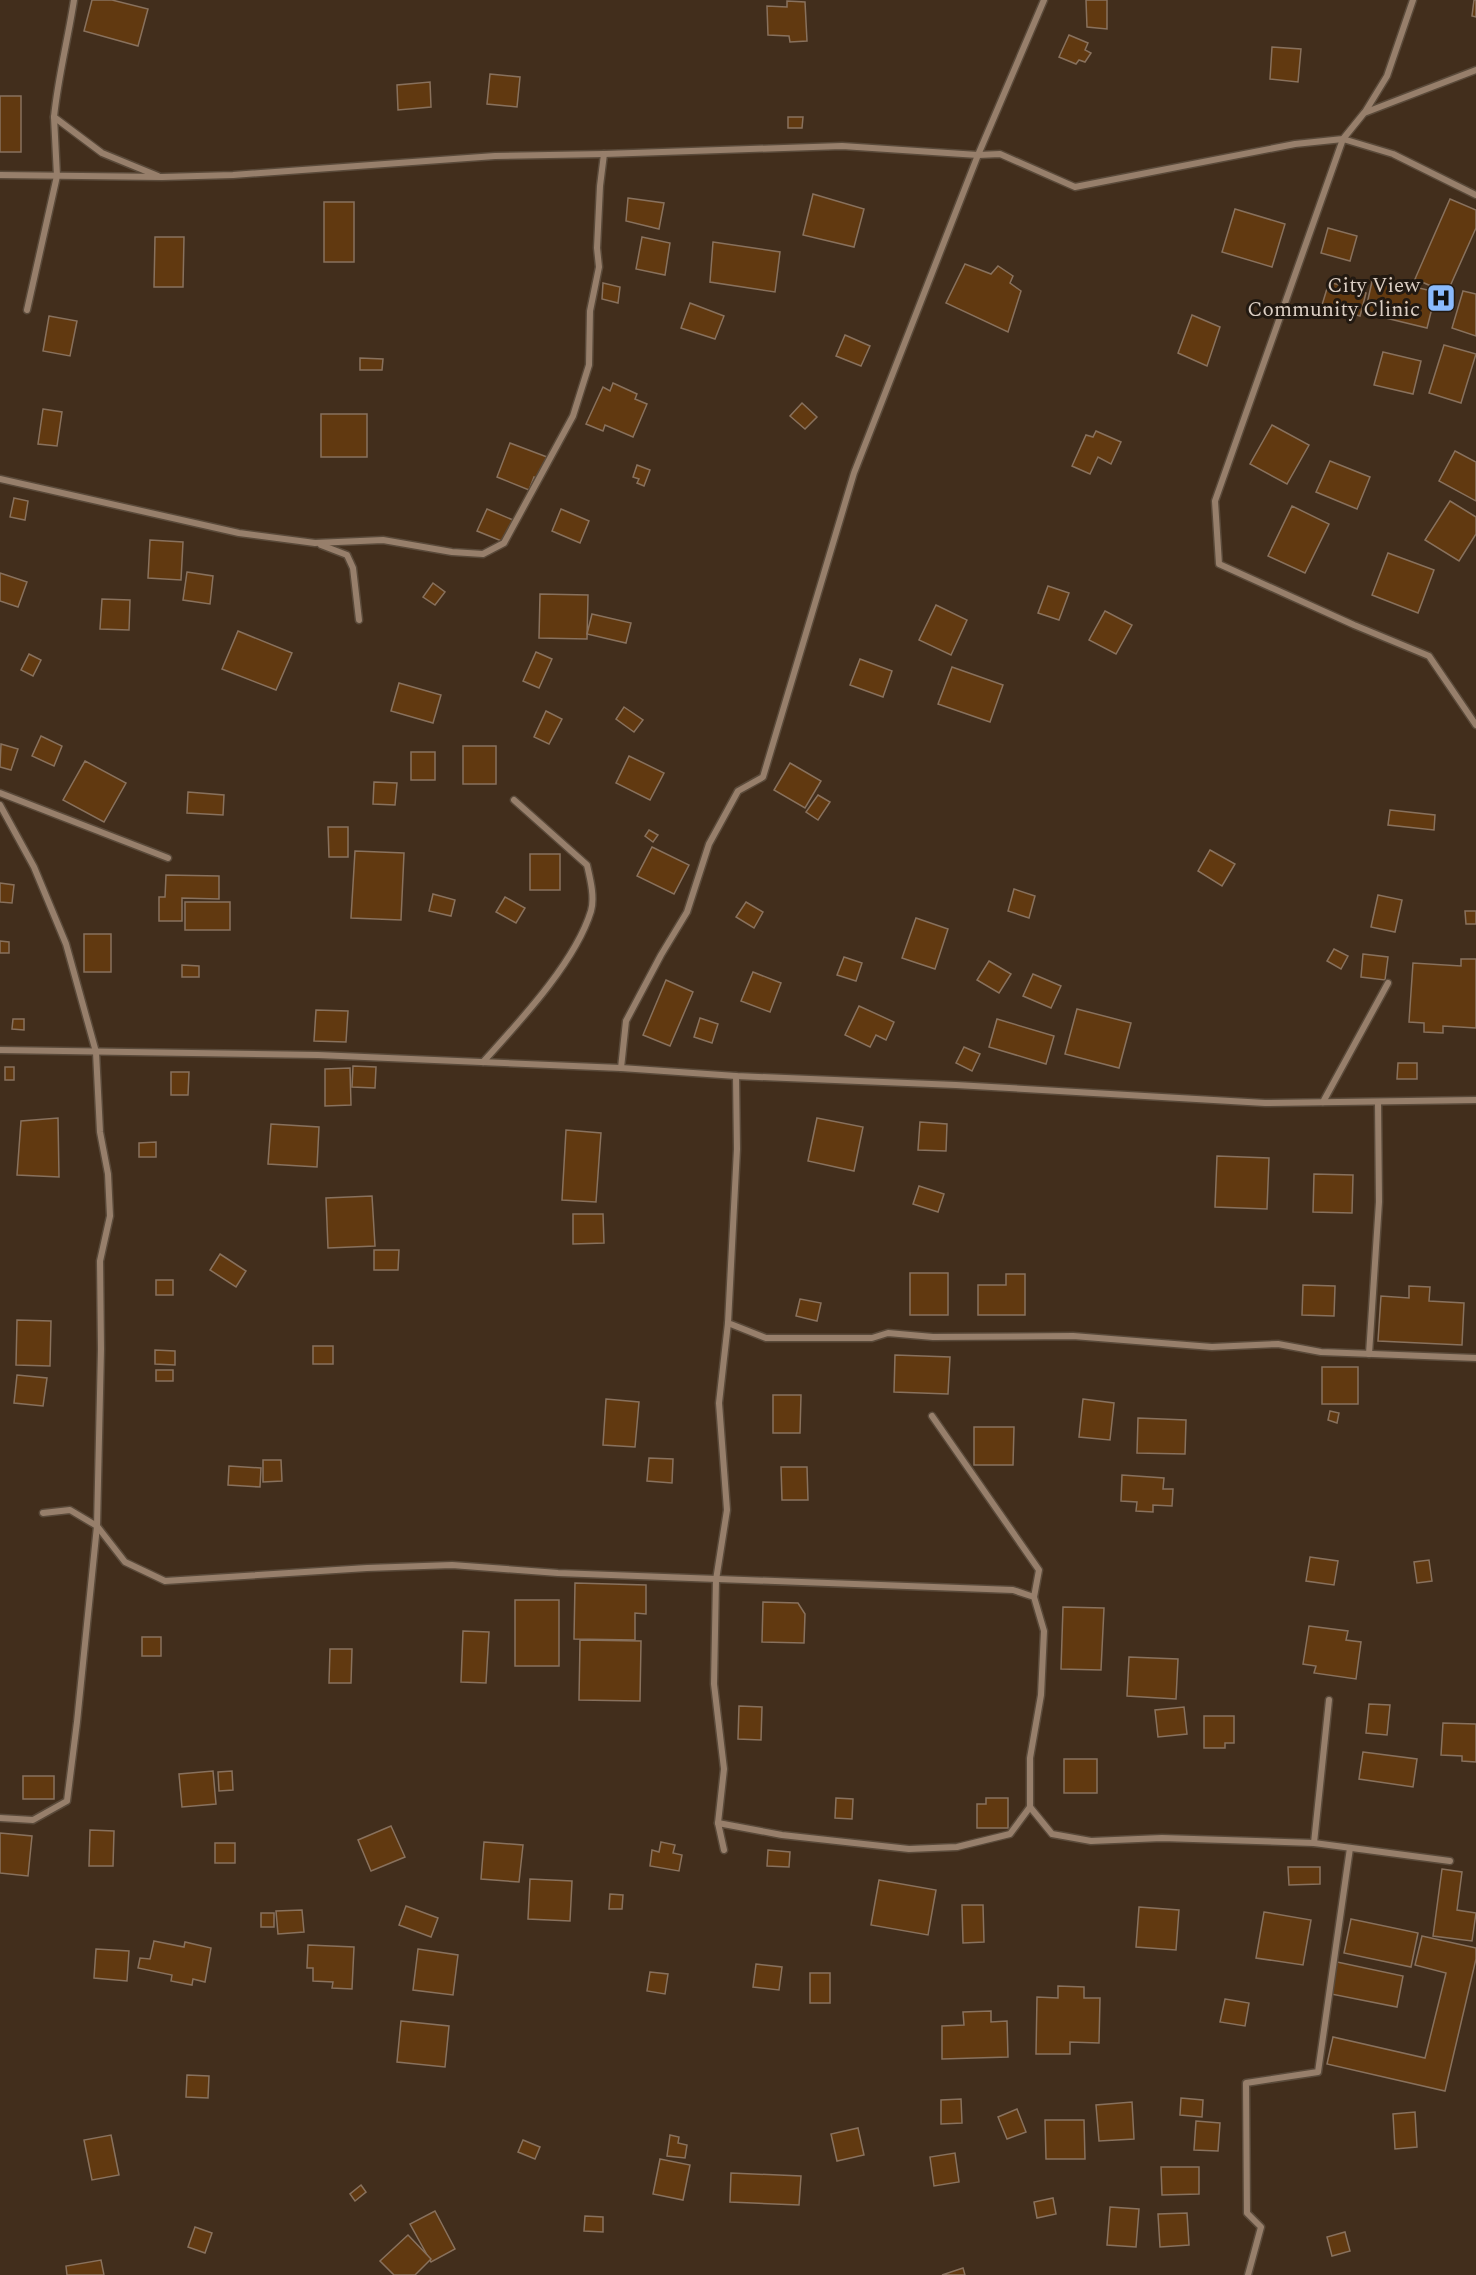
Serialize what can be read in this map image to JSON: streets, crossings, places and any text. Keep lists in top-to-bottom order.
{
  "places": {
    "hospital": ["City View Community Clinic"]
  }
}
